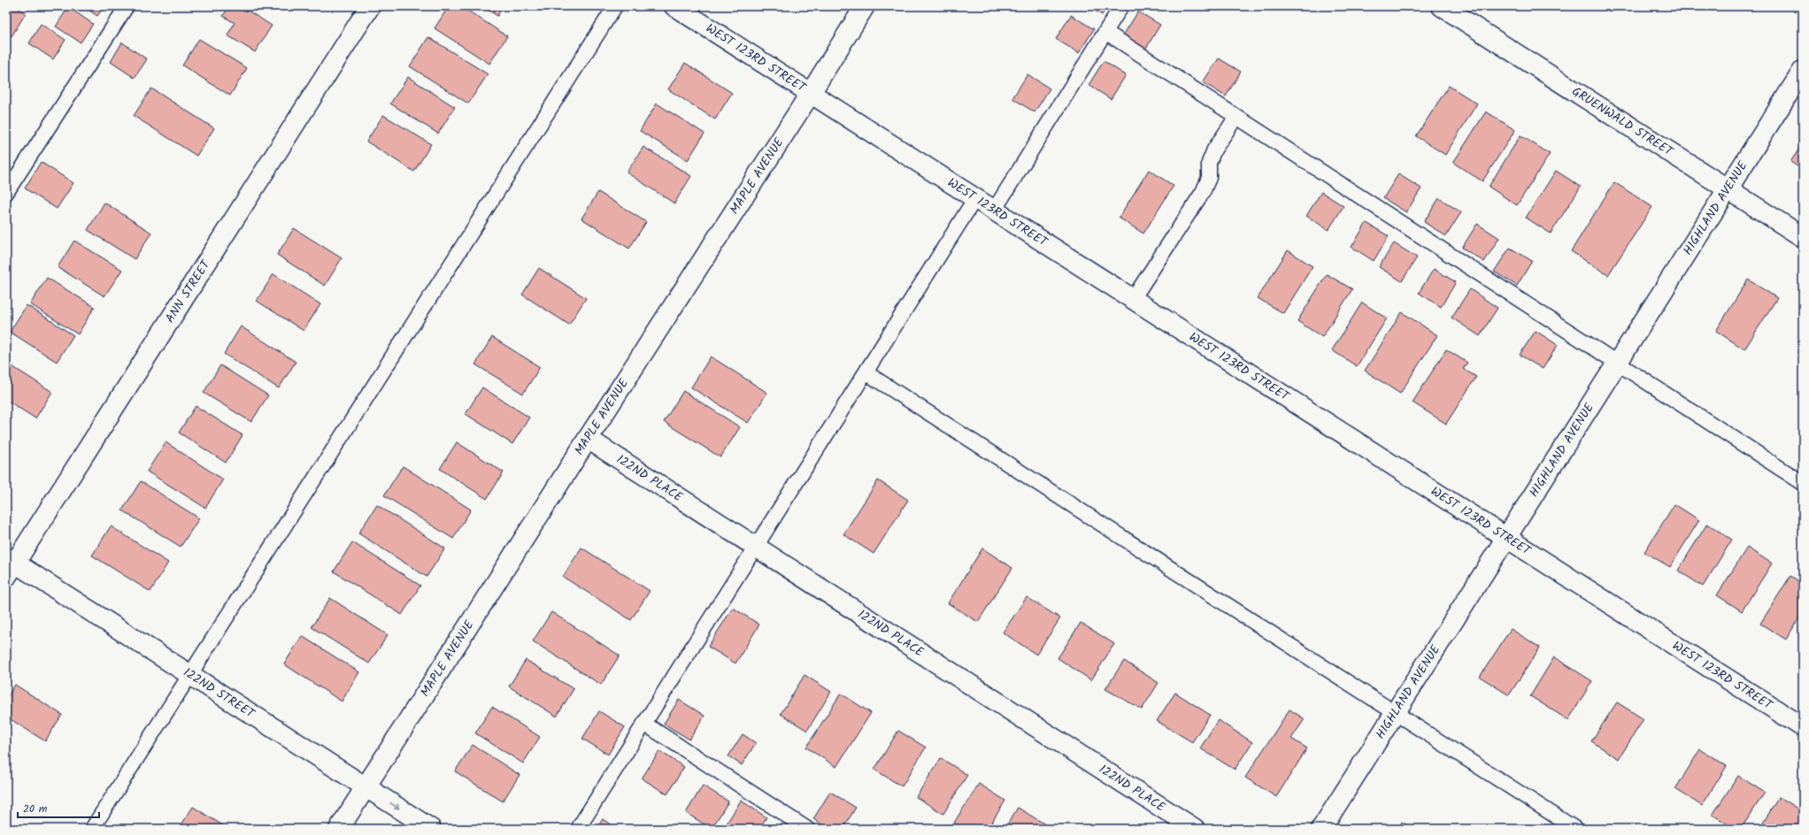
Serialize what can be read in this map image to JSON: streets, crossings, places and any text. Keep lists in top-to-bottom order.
{
  "streets": {
    "street": [
      "WEST 123RD STREET",
      "GRUENWALD STREET",
      "MAPLE AVENUE",
      "HIGHLAND AVENUE",
      "ANN STREET",
      "122ND PLACE",
      "122ND STREET"
    ]
  },
  "crossings": [
    ["WEST 123RD STREET", "MAPLE AVENUE"],
    ["WEST 123RD STREET", "HIGHLAND AVENUE"],
    ["GRUENWALD STREET", "HIGHLAND AVENUE"],
    ["MAPLE AVENUE", "122ND PLACE"],
    ["MAPLE AVENUE", "122ND STREET"],
    ["ANN STREET", "122ND STREET"]
  ],
  "scale_bar": "20 m"
}
